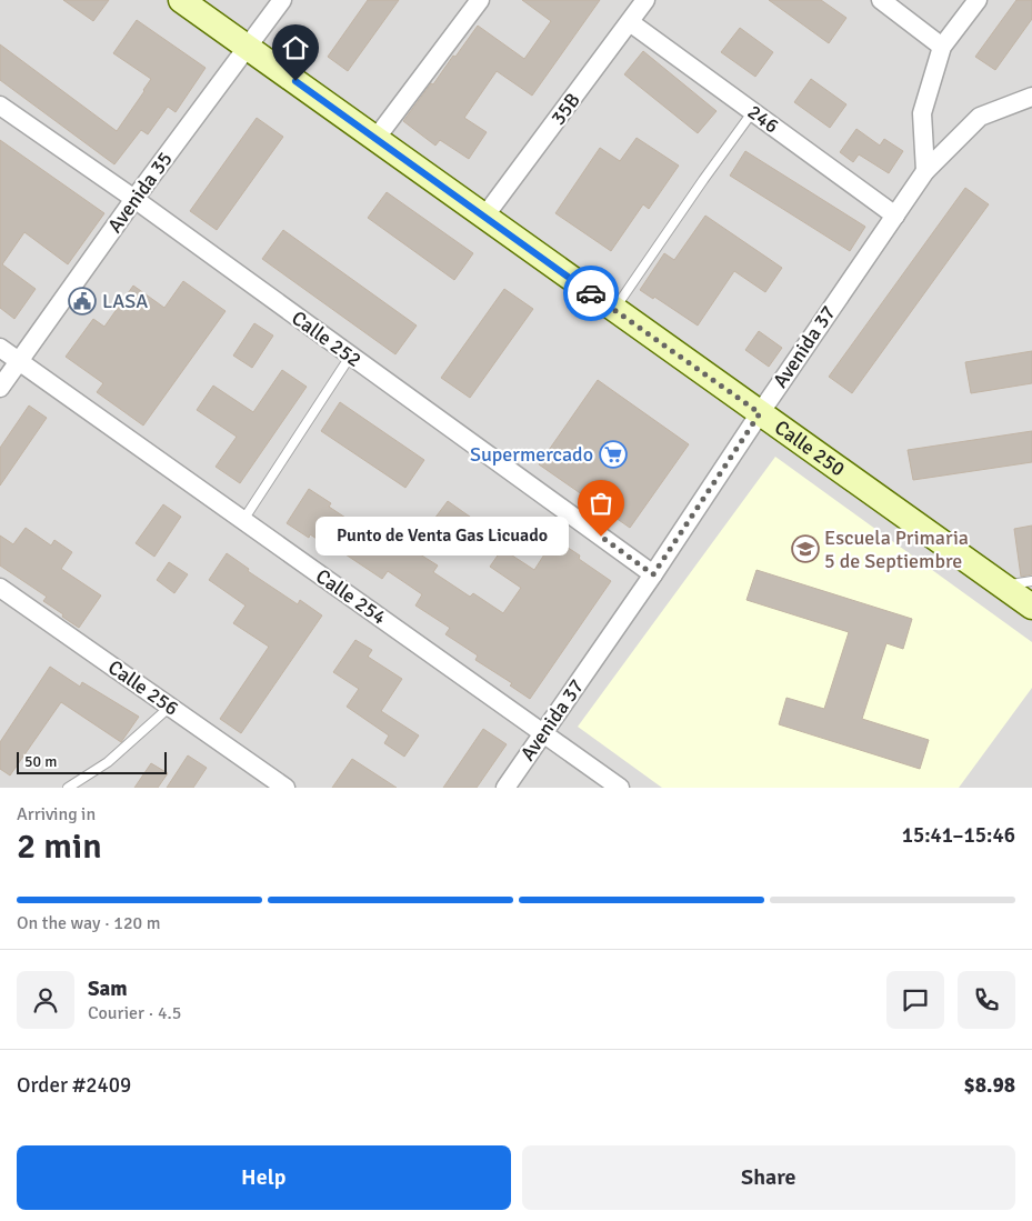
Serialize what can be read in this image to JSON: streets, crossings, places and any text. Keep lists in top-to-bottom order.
{
  "streets": {
    "main road": ["Calle 250"],
    "street": [
      "35B",
      "246",
      "Avenida 35",
      "Calle 252",
      "Avenida 37",
      "Calle 254",
      "Calle 256"
    ]
  },
  "crossings": [
    ["35B", "246"],
    ["35B", "Calle 250"],
    ["246", "Avenida 37"],
    ["Avenida 35", "Calle 252"],
    ["Avenida 35", "Calle 250"],
    ["Avenida 35", "Calle 254"],
    ["Calle 252", "Avenida 37"],
    ["Avenida 37", "Calle 250"],
    ["Avenida 37", "Calle 254"]
  ],
  "places": {
    "public building": ["LASA"],
    "supermarket": ["Supermercado"],
    "other": ["Punto de Venta Gas Licuado"],
    "school or university": ["Escuela Primaria 5 de Septiembre"]
  },
  "scale_bar": "50 m",
  "page": {
    "bubble": "Punto de Venta Gas Licuado",
    "scale": "50 m",
    "heading": ["2 min", "Arriving in", "15:41–15:46"],
    "panel": [
      "Sam",
      "Courier · 4.5",
      "Order #2409",
      "$8.98"
    ],
    "bar": "On the way · 120 m",
    "buttons": ["Help", "Share"]
  }
}
